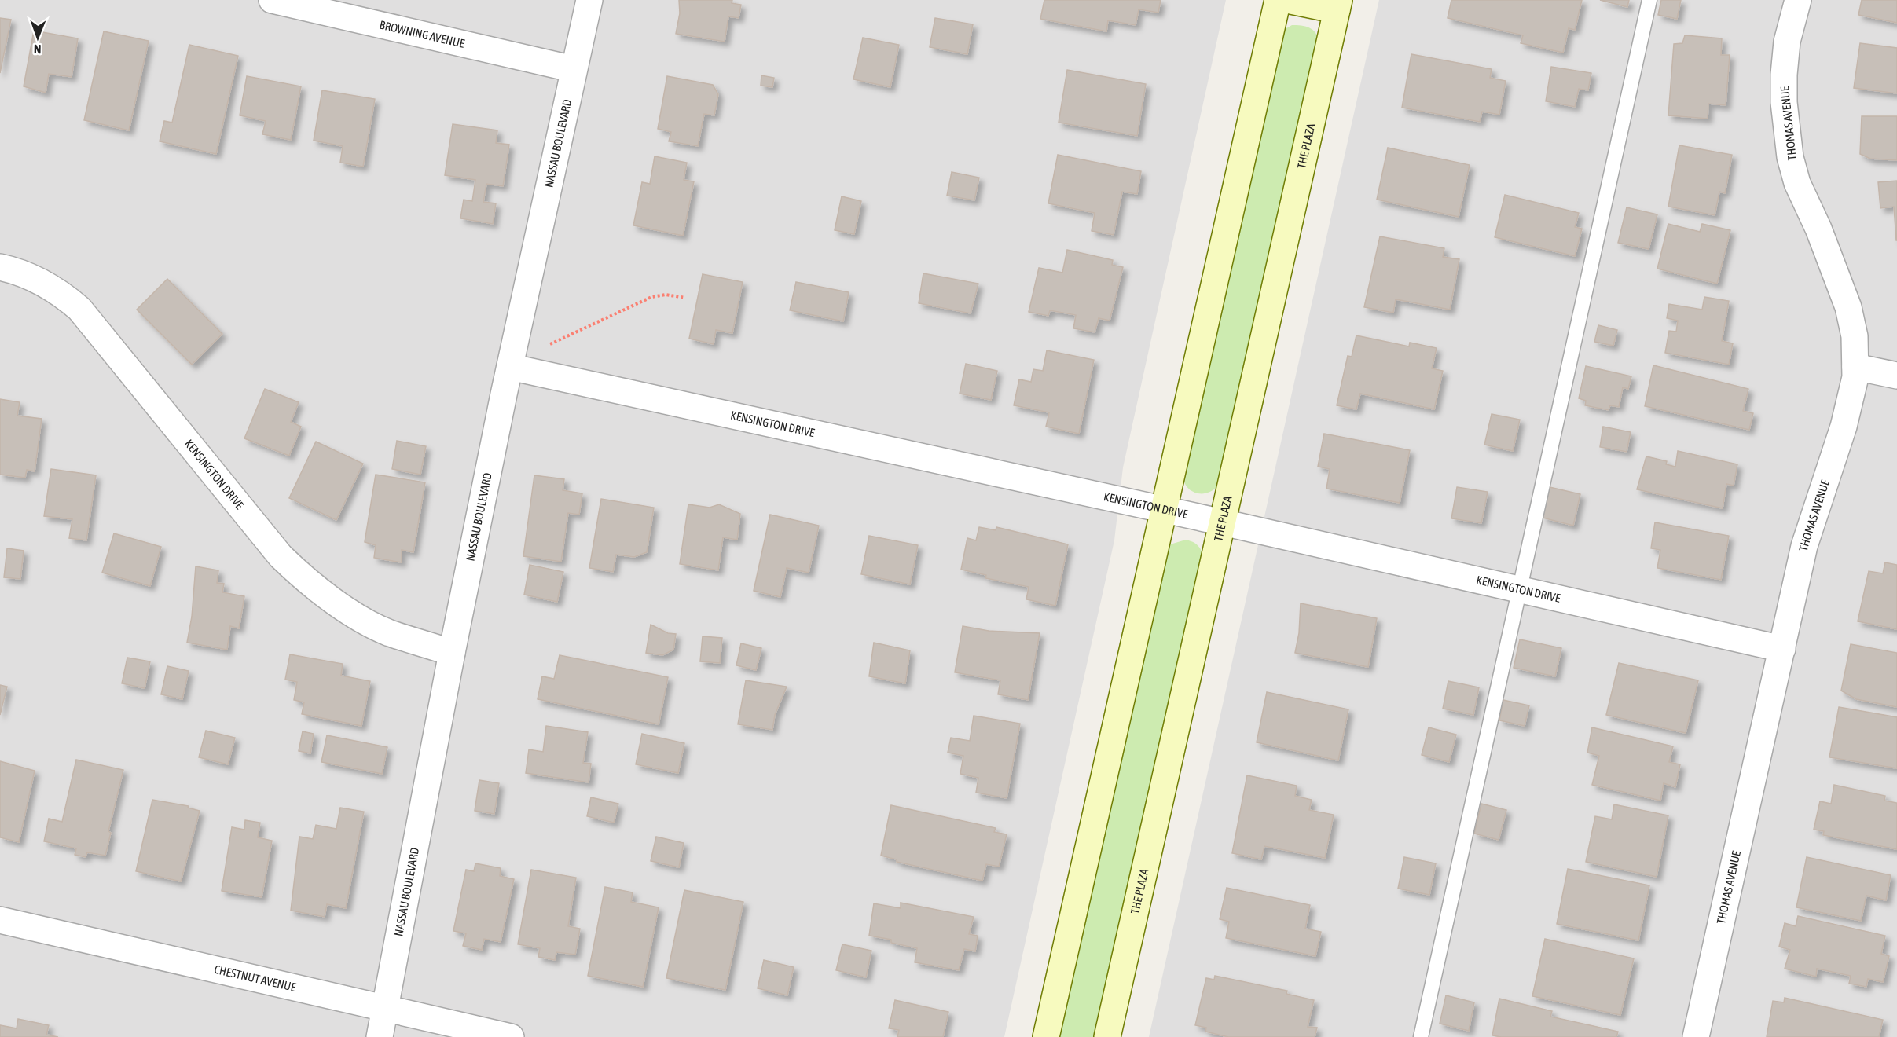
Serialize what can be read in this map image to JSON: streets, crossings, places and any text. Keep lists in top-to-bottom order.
{
  "streets": {
    "main road": ["THE PLAZA"],
    "street": [
      "BROWNING AVENUE",
      "THOMAS AVENUE",
      "NASSAU BOULEVARD",
      "KENSINGTON DRIVE",
      "CHESTNUT AVENUE"
    ]
  },
  "crossings": [
    ["BROWNING AVENUE", "NASSAU BOULEVARD"],
    ["THOMAS AVENUE", "KENSINGTON DRIVE"],
    ["NASSAU BOULEVARD", "KENSINGTON DRIVE"],
    ["NASSAU BOULEVARD", "CHESTNUT AVENUE"],
    ["THE PLAZA", "KENSINGTON DRIVE"]
  ],
  "north": "bottom"
}
